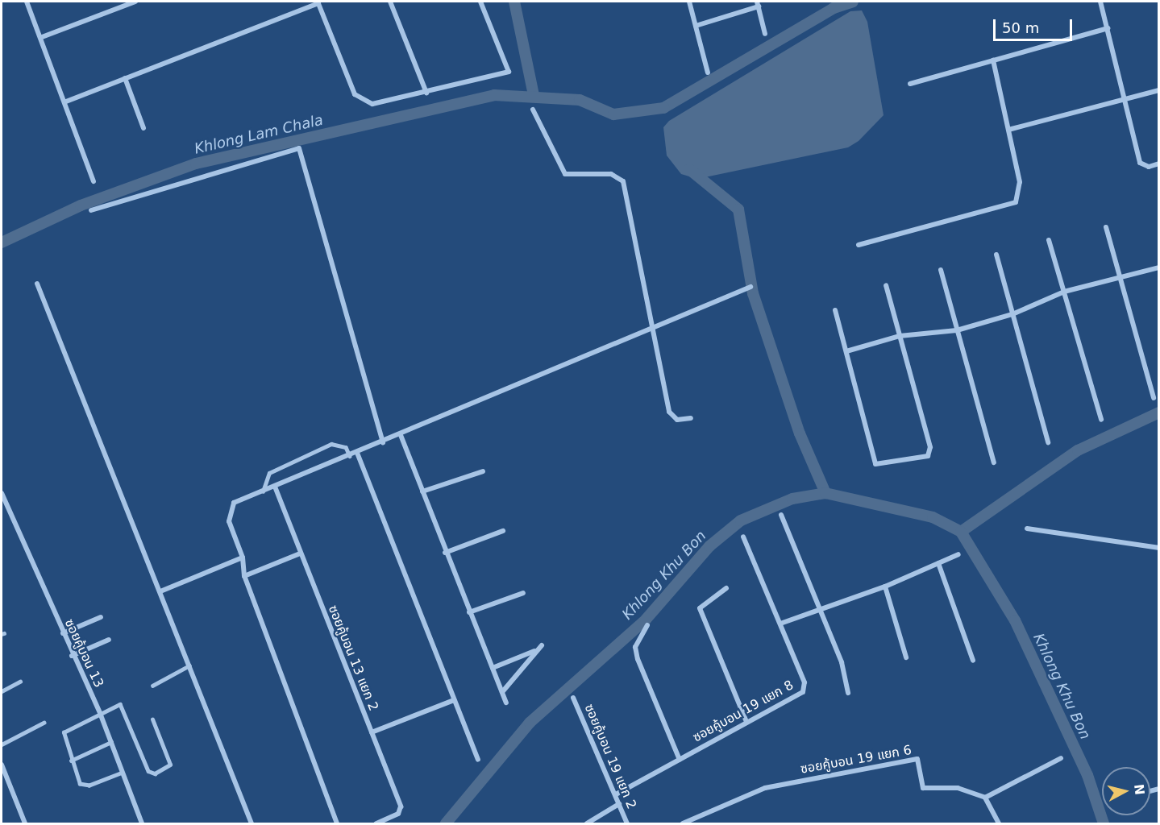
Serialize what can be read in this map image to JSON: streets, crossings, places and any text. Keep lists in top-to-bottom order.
{
  "streets": {
    "street": [
      "ซอยคู้บอน 13",
      "ซอยคู้บอน 13 แยก 2",
      "ซอยคู้บอน 19 แยก 8",
      "ซอยคู้บอน 19 แยก 2",
      "ซอยคู้บอน 19 แยก 6"
    ]
  },
  "crossings": [
    ["ซอยคู้บอน 19 แยก 8", "ซอยคู้บอน 19 แยก 2"]
  ],
  "water": ["Khlong Lam Chala", "Khlong Khu Bon"],
  "scale_bar": "50 m",
  "north": "right"
}
